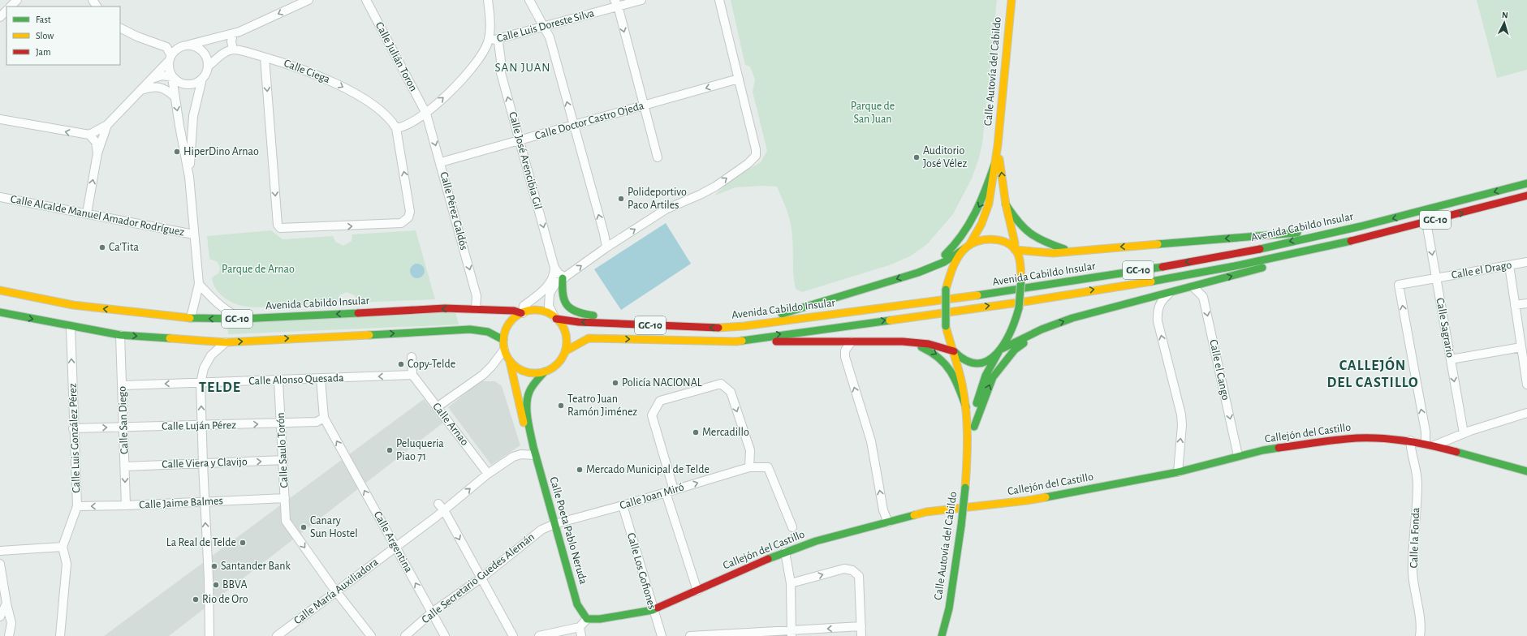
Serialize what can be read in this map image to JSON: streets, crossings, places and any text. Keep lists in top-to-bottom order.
{
  "streets": {
    "main road": [
      "Calle Autovía del Cabildo",
      "GC-10",
      "Avenida Cabildo Insular",
      "Callejón del Castillo",
      "Calle Poeta Pablo Neruda"
    ],
    "street": [
      "Calle Luis Doreste Silva",
      "Calle Julián Toron",
      "Calle Ciega",
      "Calle Doctor Castro Ojeda",
      "Calle José Arencibia Gil",
      "Calle Pérez Galdós",
      "Calle Alcalde Manuel Amador Rodríguez",
      "Calle el Drago",
      "Calle Sagrario",
      "Calle el Cango",
      "Calle Alonso Quesada",
      "Calle San Diego",
      "Calle Arnao",
      "Calle Luján Pérez",
      "Calle Luis González Pérez",
      "Calle Saulo Torón",
      "Calle Viera y Clavijo",
      "Calle Joan Miró",
      "Calle Jaime Balmes",
      "Calle la Fonda",
      "Calle Argentina",
      "Calle Los Gofiones",
      "Calle Secretario Guedes Alemán",
      "Calle María Auxiliadora"
    ]
  },
  "crossings": [
    ["Calle Luis Doreste Silva", "Calle José Arencibia Gil"],
    ["Calle Julián Toron", "Calle Pérez Galdós"],
    ["Calle Doctor Castro Ojeda", "Calle José Arencibia Gil"],
    ["Calle Doctor Castro Ojeda", "Calle Pérez Galdós"],
    ["Calle Pérez Galdós", "Avenida Cabildo Insular"],
    ["GC-10", "Avenida Cabildo Insular"],
    ["GC-10", "Calle San Diego"],
    ["GC-10", "Calle Luis González Pérez"],
    ["GC-10", "Calle Poeta Pablo Neruda"],
    ["Avenida Cabildo Insular", "Calle Sagrario"],
    ["Avenida Cabildo Insular", "Calle Poeta Pablo Neruda"],
    ["Calle el Drago", "Calle Sagrario"],
    ["Calle el Drago", "Callejón del Castillo"],
    ["Calle el Cango", "Callejón del Castillo"],
    ["Calle Alonso Quesada", "Calle San Diego"],
    ["Calle Alonso Quesada", "Calle Arnao"],
    ["Calle Alonso Quesada", "Calle Saulo Torón"],
    ["Calle San Diego", "Calle Luján Pérez"],
    ["Calle San Diego", "Calle Viera y Clavijo"],
    ["Calle San Diego", "Calle Jaime Balmes"],
    ["Calle Arnao", "Calle María Auxiliadora"],
    ["Calle Luján Pérez", "Calle Luis González Pérez"],
    ["Calle Luján Pérez", "Calle Saulo Torón"],
    ["Calle Luján Pérez", "Calle Argentina"],
    ["Callejón del Castillo", "Calle Poeta Pablo Neruda"],
    ["Callejón del Castillo", "Calle la Fonda"],
    ["Callejón del Castillo", "Calle Los Gofiones"],
    ["Calle Luis González Pérez", "Calle Jaime Balmes"],
    ["Calle Saulo Torón", "Calle Viera y Clavijo"],
    ["Calle Saulo Torón", "Calle Jaime Balmes"],
    ["Calle Saulo Torón", "Calle María Auxiliadora"],
    ["Calle Joan Miró", "Calle Poeta Pablo Neruda"],
    ["Calle Joan Miró", "Calle Los Gofiones"],
    ["Calle Joan Miró", "Calle Secretario Guedes Alemán"],
    ["Calle Poeta Pablo Neruda", "Calle Secretario Guedes Alemán"],
    ["Calle Poeta Pablo Neruda", "Calle María Auxiliadora"],
    ["Calle Argentina", "Calle Secretario Guedes Alemán"],
    ["Calle Argentina", "Calle María Auxiliadora"]
  ],
  "one_way": [
    "Calle Ciega",
    "Calle Pérez Galdós",
    "Calle el Drago",
    "Calle Sagrario",
    "Calle Alonso Quesada",
    "Calle Luján Pérez",
    "Calle Luis González Pérez",
    "Calle Saulo Torón",
    "Calle Viera y Clavijo"
  ],
  "districts": ["SAN JUAN", "CALLEJÓN DEL CASTILLO", "TELDE"],
  "parks": ["Parque de San Juan", "Parque de Arnao"],
  "places": [
    "HiperDino Arnao",
    "Auditorio José Vélez",
    "Polideportivo Paco Artiles",
    "Ca'Tita",
    "Copy-Telde",
    "Policía NACIONAL",
    "Teatro Juan Ramón Jiménez",
    "Mercadillo",
    "Peluqueria Piao 71",
    "Mercado Municipal de Telde",
    "Canary Sun Hostel",
    "La Real de Telde",
    "Santander Bank",
    "BBVA",
    "Rio de Oro"
  ],
  "legend": ["Fast", "Slow", "Jam"],
  "north": "top"
}
